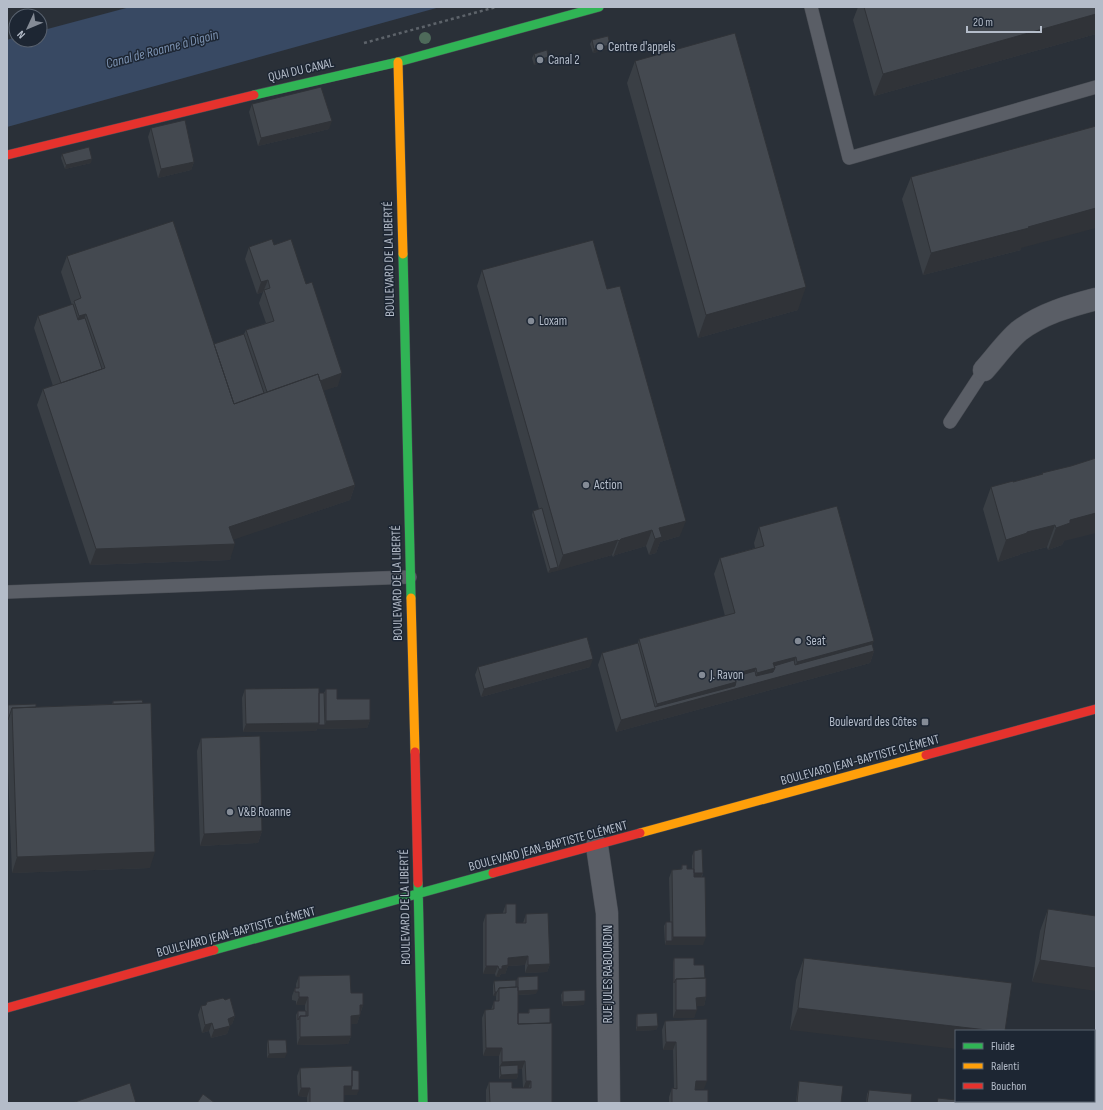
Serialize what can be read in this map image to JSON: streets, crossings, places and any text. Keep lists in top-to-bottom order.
{
  "streets": {
    "street": [
      "QUAI DU CANAL",
      "BOULEVARD DE LA LIBERTÉ",
      "BOULEVARD JEAN-BAPTISTE CLÉMENT",
      "RUE JULES RABOURDIN"
    ]
  },
  "crossings": [
    ["QUAI DU CANAL", "BOULEVARD DE LA LIBERTÉ"],
    ["BOULEVARD DE LA LIBERTÉ", "BOULEVARD JEAN-BAPTISTE CLÉMENT"],
    ["BOULEVARD JEAN-BAPTISTE CLÉMENT", "RUE JULES RABOURDIN"]
  ],
  "water": ["Canal de Roanne à Digoin"],
  "places": {
    "other": [
      "Centre d'appels",
      "Canal 2",
      "Loxam",
      "Action",
      "Seat",
      "J. Ravon",
      "V&B Roanne"
    ],
    "transit": ["Boulevard des Côtes"]
  },
  "legend": ["Fluide", "Ralenti", "Bouchon"],
  "scale_bar": "20 m",
  "north": "bottom left"
}
